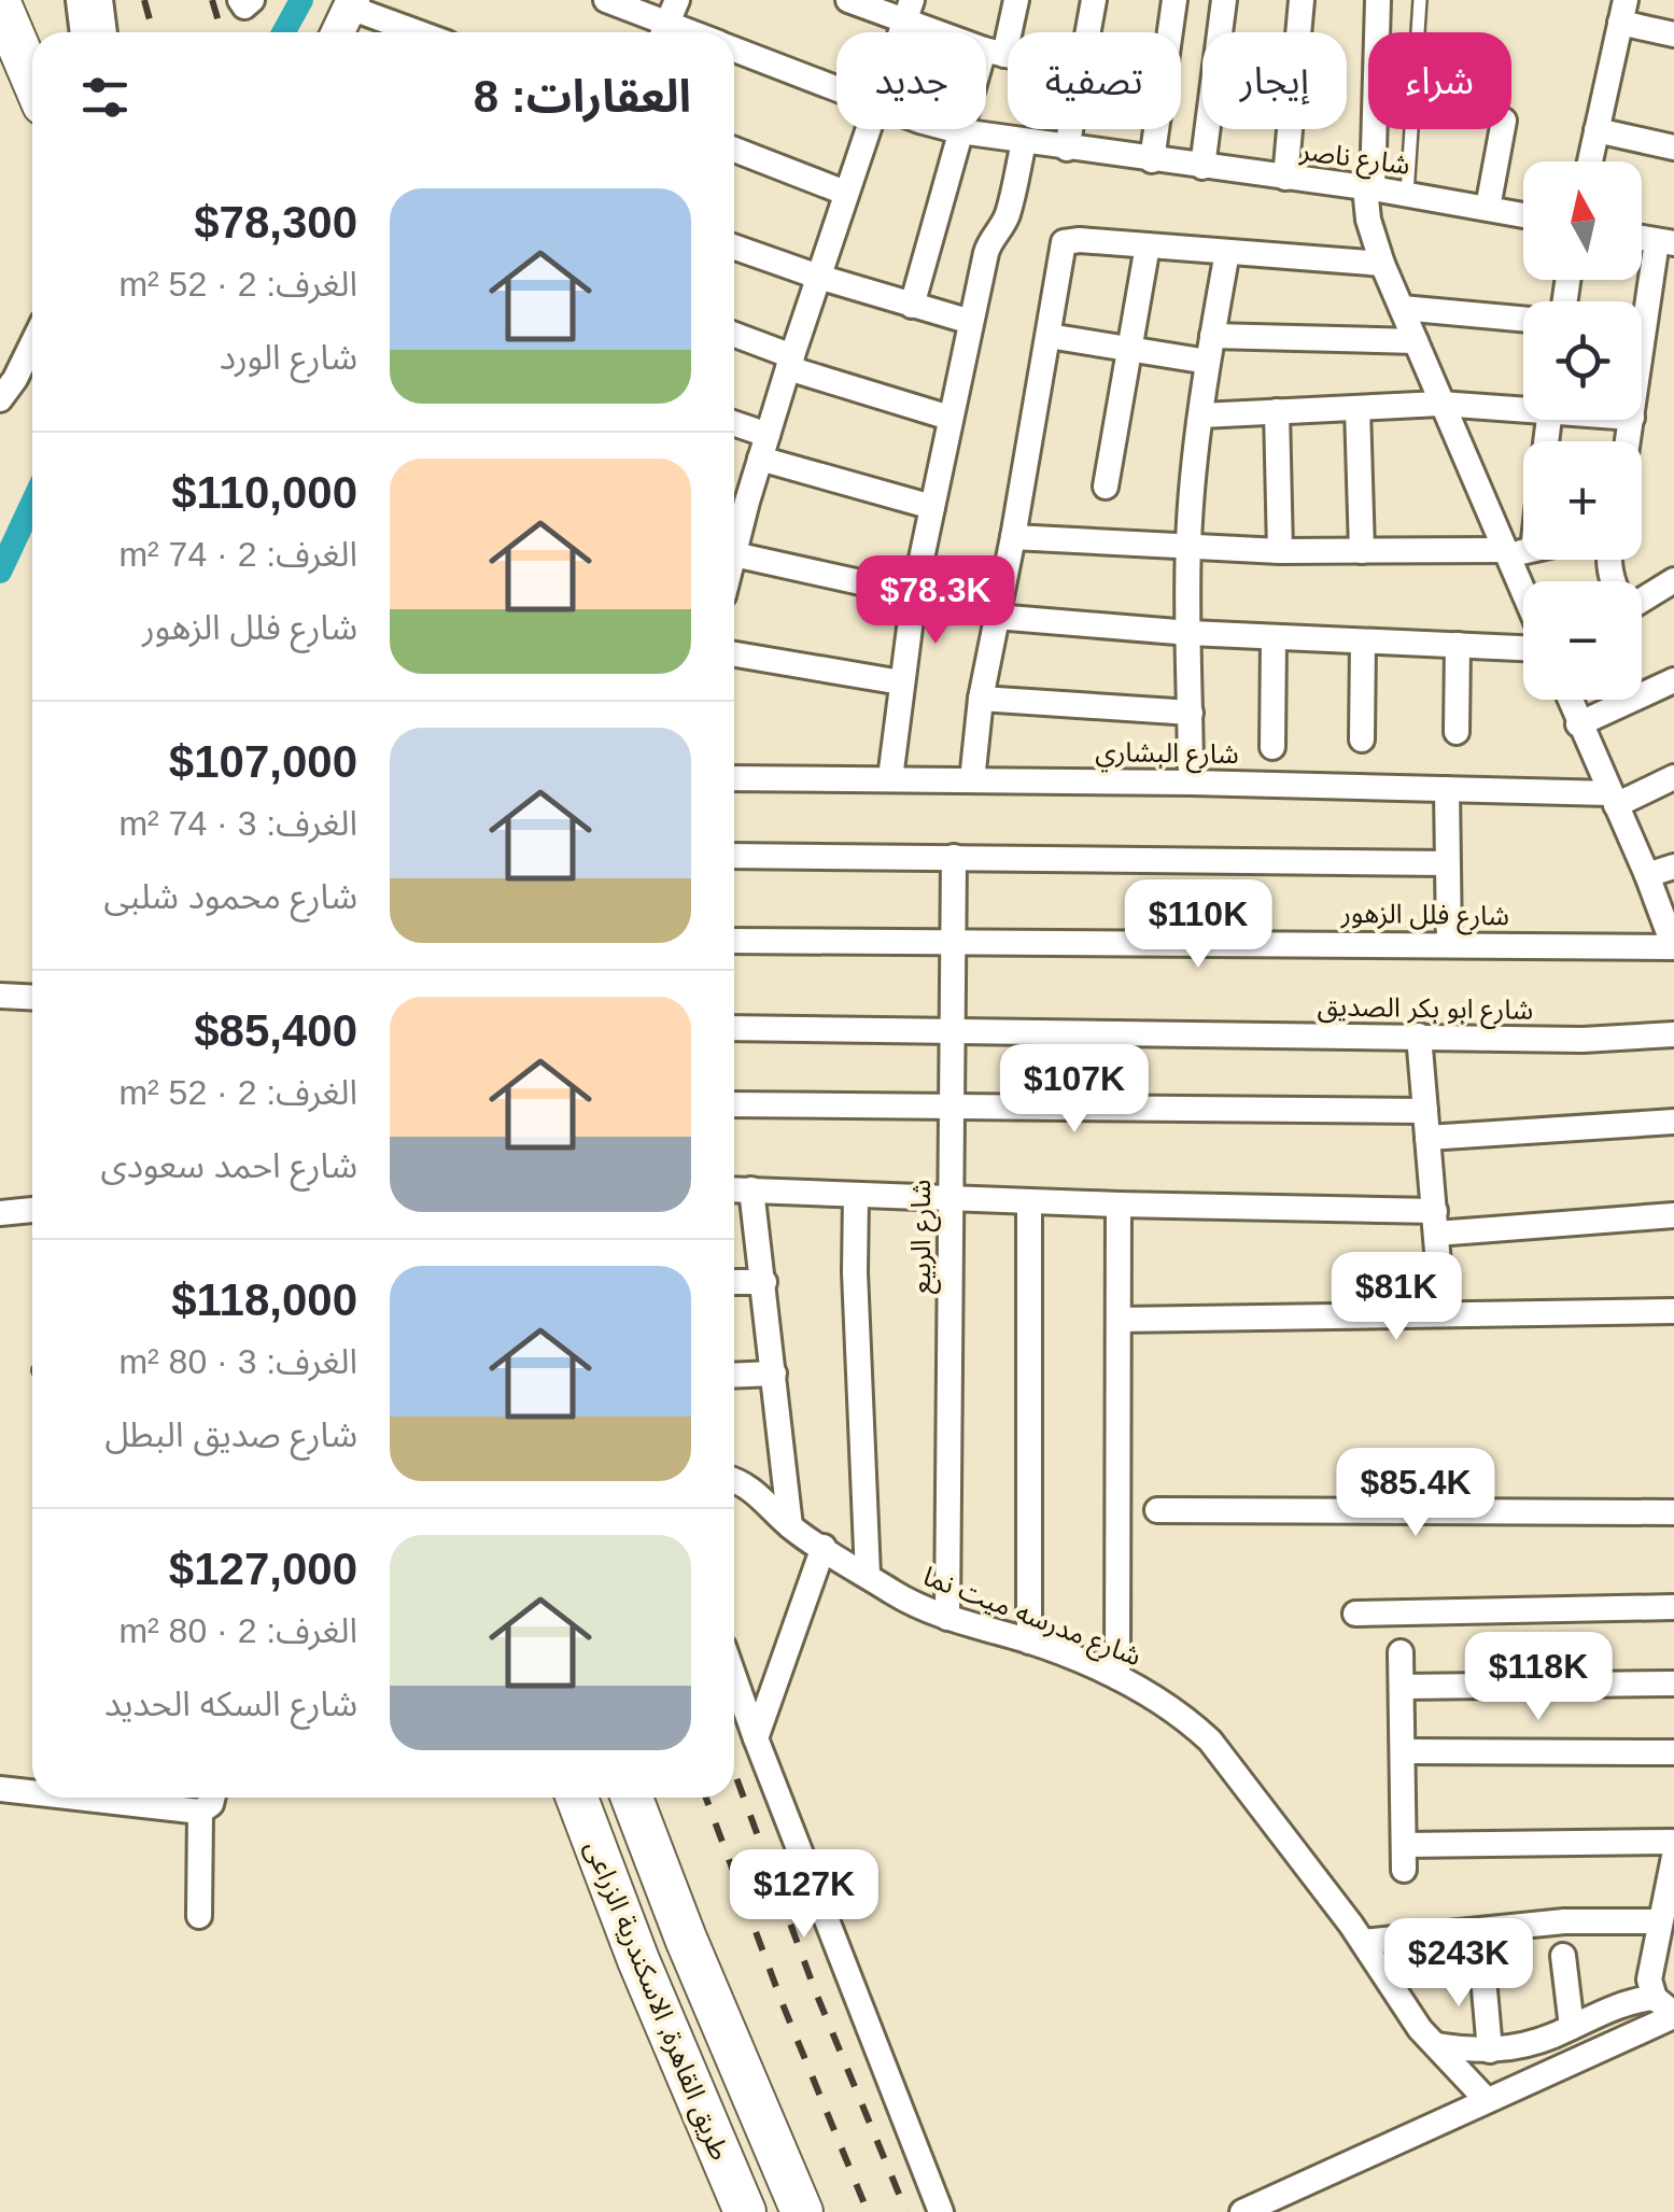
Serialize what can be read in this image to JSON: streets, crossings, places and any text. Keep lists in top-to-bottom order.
{
  "streets": {
    "highway": ["طريق القاهرة, الاسكندرية الزراعى"],
    "street": [
      "شارع ناصر",
      "شارع البشاري",
      "شارع فلل الزهور",
      "شارع ابو بكر الصديق",
      "شارع الربيع",
      "شارع مدرسه ميت نما"
    ]
  },
  "crossings": [
    ["شارع فلل الزهور", "شارع الربيع"],
    ["شارع ابو بكر الصديق", "شارع الربيع"],
    ["شارع الربيع", "شارع مدرسه ميت نما"]
  ],
  "north": "top",
  "page": {
    "chip": [
      "شراء",
      "إيجار",
      "تصفية",
      "جديد"
    ],
    "heading": "العقارات: 8",
    "map_buttons": ["+", "−"],
    "list": [
      {
        "name": "$78,300",
        "note": "الغرف: 2 · 52 m² · شارع الورد"
      },
      {
        "name": "$110,000",
        "note": "الغرف: 2 · 74 m² · شارع فلل الزهور"
      },
      {
        "name": "$107,000",
        "note": "الغرف: 3 · 74 m² · شارع محمود شلبى"
      },
      {
        "name": "$85,400",
        "note": "الغرف: 2 · 52 m² · شارع احمد سعودى"
      },
      {
        "name": "$118,000",
        "note": "الغرف: 3 · 80 m² · شارع صديق البطل"
      },
      {
        "name": "$127,000",
        "note": "الغرف: 2 · 80 m² · شارع السكه الحديد"
      }
    ],
    "price": [
      "$78.3K",
      "$110K",
      "$107K",
      "$81K",
      "$85.4K",
      "$118K",
      "$127K",
      "$243K"
    ]
  }
}
